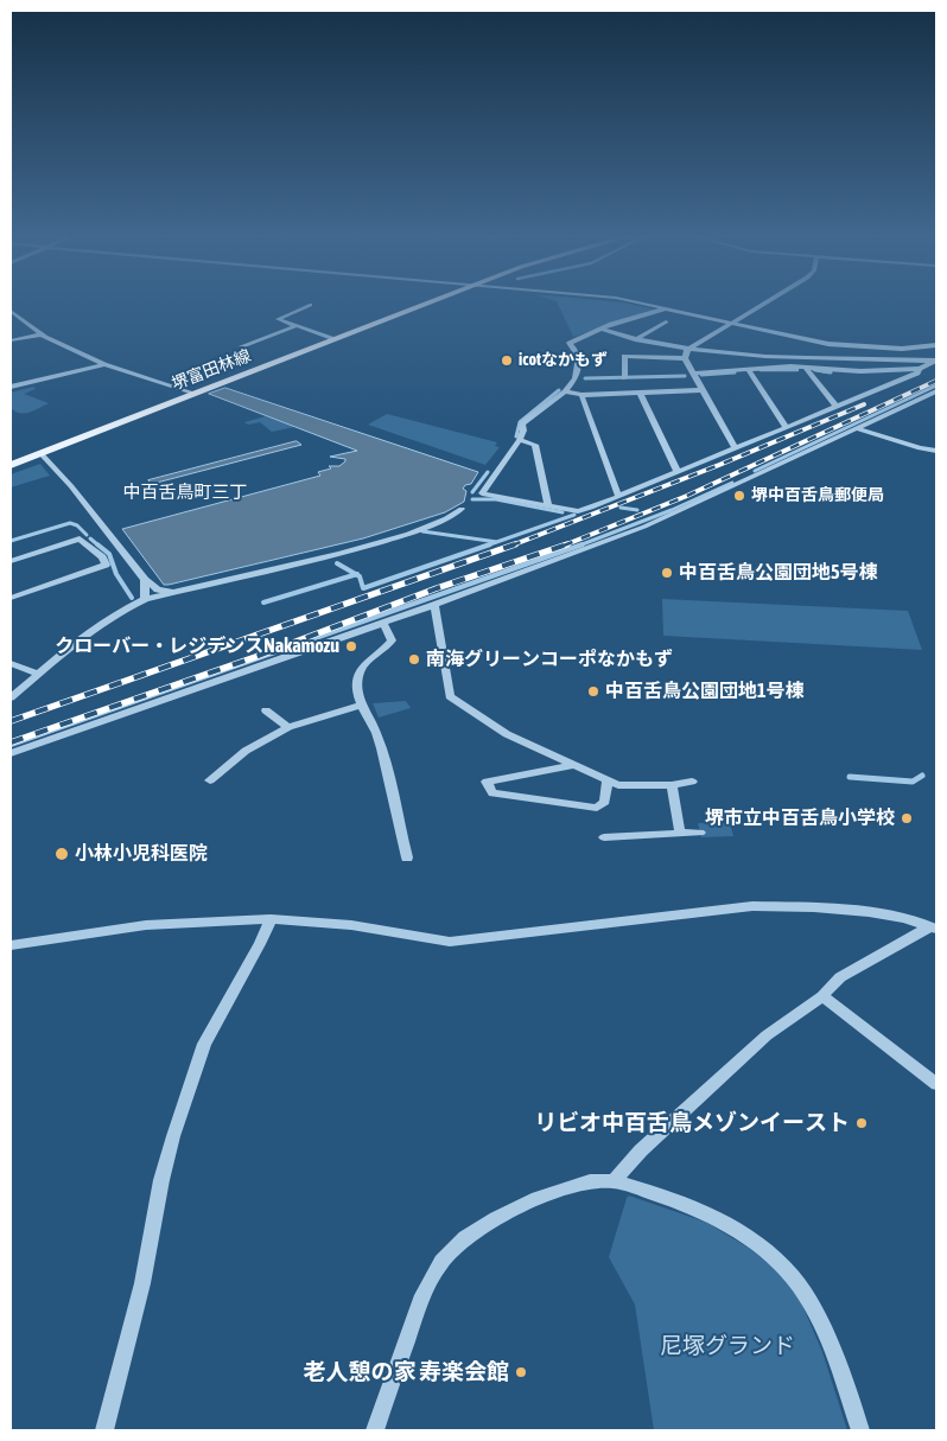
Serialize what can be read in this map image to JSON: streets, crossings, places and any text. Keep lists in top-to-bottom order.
{
  "streets": {
    "main road": ["堺富田林線"]
  },
  "districts": ["中百舌鳥町三丁"],
  "parks": ["尼塚グランド"],
  "places": [
    "icotなかもず",
    "堺中百舌鳥郵便局",
    "中百舌鳥公園団地5号棟",
    "クローバー・レジデンスNakamozu",
    "南海グリーンコーポなかもず",
    "中百舌鳥公園団地1号棟",
    "堺市立中百舌鳥小学校",
    "小林小児科医院",
    "リビオ中百舌鳥メゾンイースト",
    "老人憩の家 寿楽会館"
  ]
}
